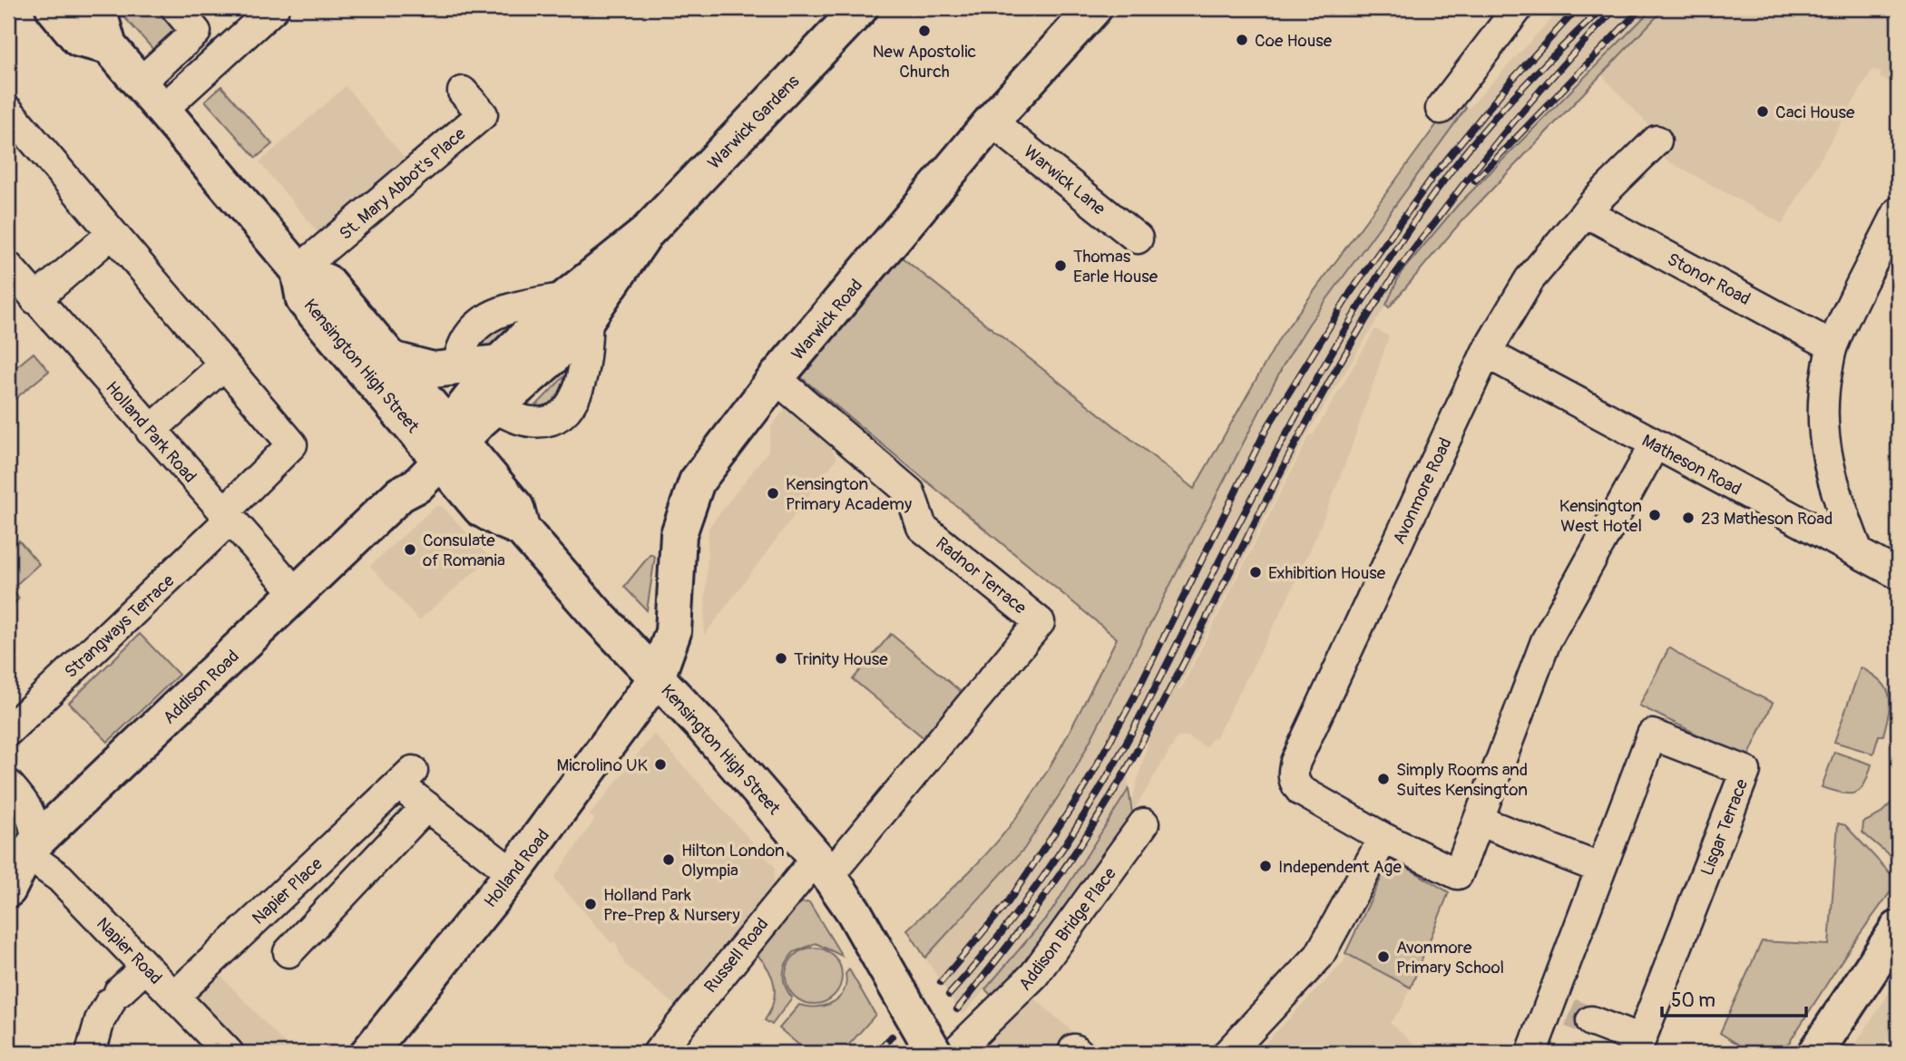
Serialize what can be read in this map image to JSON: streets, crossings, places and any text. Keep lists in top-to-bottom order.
{
  "streets": {
    "main road": [
      "Warwick Gardens",
      "Warwick Road",
      "Kensington High Street",
      "Addison Road",
      "Holland Road"
    ],
    "street": [
      "Warwick Lane",
      "St. Mary Abbot's Place",
      "Stonor Road",
      "Holland Park Road",
      "Matheson Road",
      "Avonmore Road",
      "Radnor Terrace",
      "Strangways Terrace",
      "Lisgar Terrace",
      "Napier Place",
      "Addison Bridge Place",
      "Napier Road",
      "Russell Road"
    ]
  },
  "crossings": [
    ["Warwick Gardens", "Kensington High Street"],
    ["Warwick Gardens", "Addison Road"],
    ["Warwick Lane", "Warwick Road"],
    ["St. Mary Abbot's Place", "Kensington High Street"],
    ["Stonor Road", "Avonmore Road"],
    ["Warwick Road", "Kensington High Street"],
    ["Warwick Road", "Radnor Terrace"],
    ["Warwick Road", "Holland Road"],
    ["Kensington High Street", "Radnor Terrace"],
    ["Kensington High Street", "Addison Road"],
    ["Kensington High Street", "Holland Road"],
    ["Kensington High Street", "Russell Road"],
    ["Holland Park Road", "Strangways Terrace"],
    ["Holland Park Road", "Addison Road"],
    ["Matheson Road", "Avonmore Road"],
    ["Radnor Terrace", "Russell Road"],
    ["Addison Road", "Napier Road"],
    ["Holland Road", "Napier Place"],
    ["Napier Place", "Napier Road"]
  ],
  "places": [
    "New Apostolic Church",
    "Coe House",
    "Caci House",
    "Thomas Earle House",
    "Kensington Primary Academy",
    "Kensington West Hotel",
    "23 Matheson Road",
    "Consulate of Romania",
    "Exhibition House",
    "Trinity House",
    "Microlino UK",
    "Simply Rooms and Suites Kensington",
    "Hilton London Olympia",
    "Independent Age",
    "Holland Park Pre-Prep & Nursery",
    "Avonmore Primary School"
  ],
  "scale_bar": "50 m"
}
